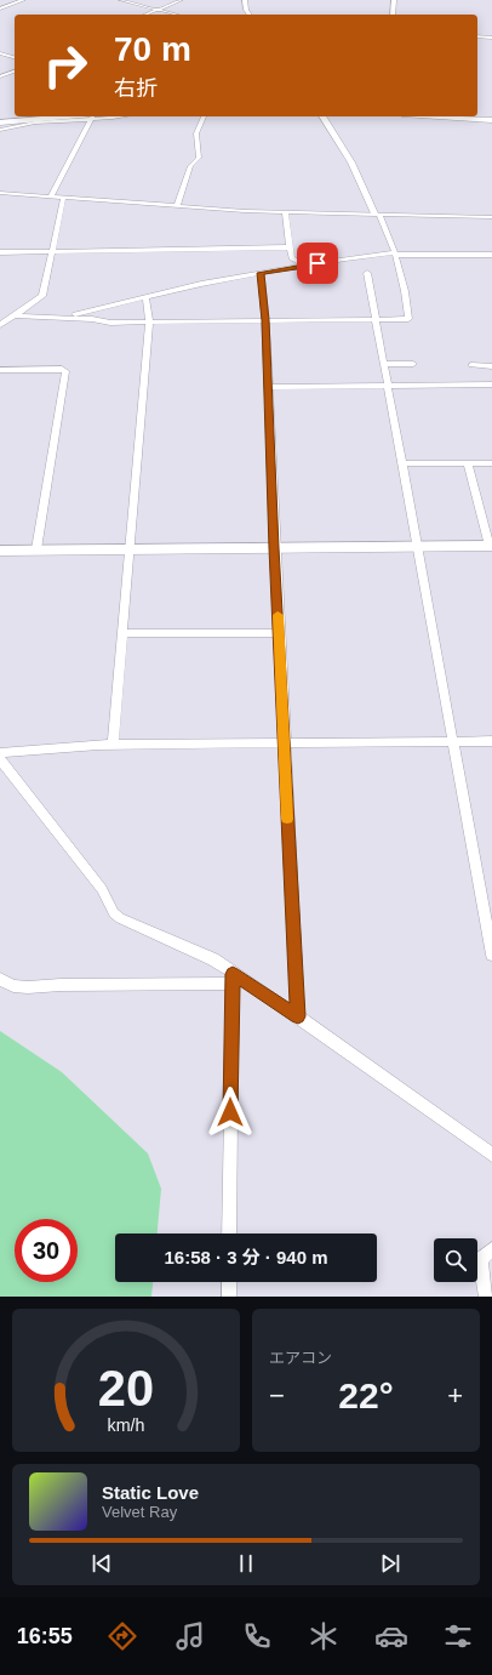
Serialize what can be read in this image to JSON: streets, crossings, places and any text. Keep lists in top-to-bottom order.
{
  "page": {
    "turn": ["70 m", "右折"],
    "limit": "30",
    "trip": "16:58 · 3 分 · 940 m",
    "tile": "エアコン",
    "heat": ["−", "22°", "+"],
    "song": ["Static Love", "Velvet Ray"],
    "tabs": "16:55",
    "gauge": ["20", "km/h"]
  }
}
